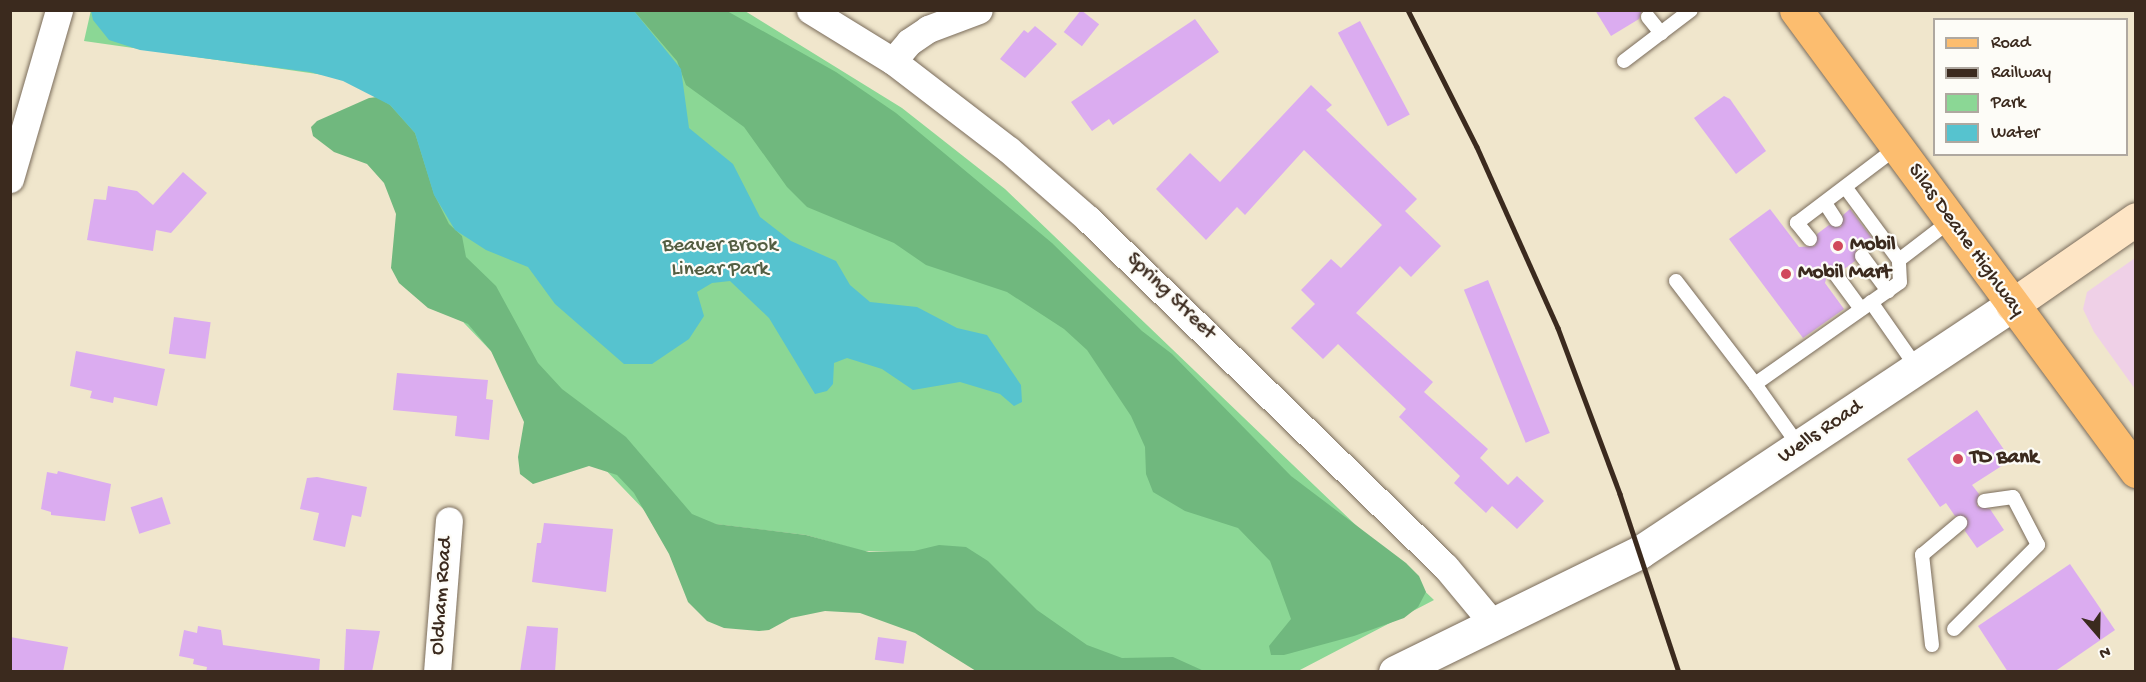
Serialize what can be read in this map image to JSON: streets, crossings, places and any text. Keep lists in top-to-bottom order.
{
  "streets": {
    "main road": ["Silas Deane Highway", "Wells Road"],
    "street": ["Spring Street", "Oldham Road"]
  },
  "crossings": [
    ["Silas Deane Highway", "Wells Road"],
    ["Spring Street", "Wells Road"]
  ],
  "parks": ["Beaver Brook Linear Park"],
  "places": ["Mobil", "Mobil Mart", "TD Bank"],
  "legend": [
    "Road",
    "Railway",
    "Park",
    "Water"
  ],
  "north": "bottom"
}
